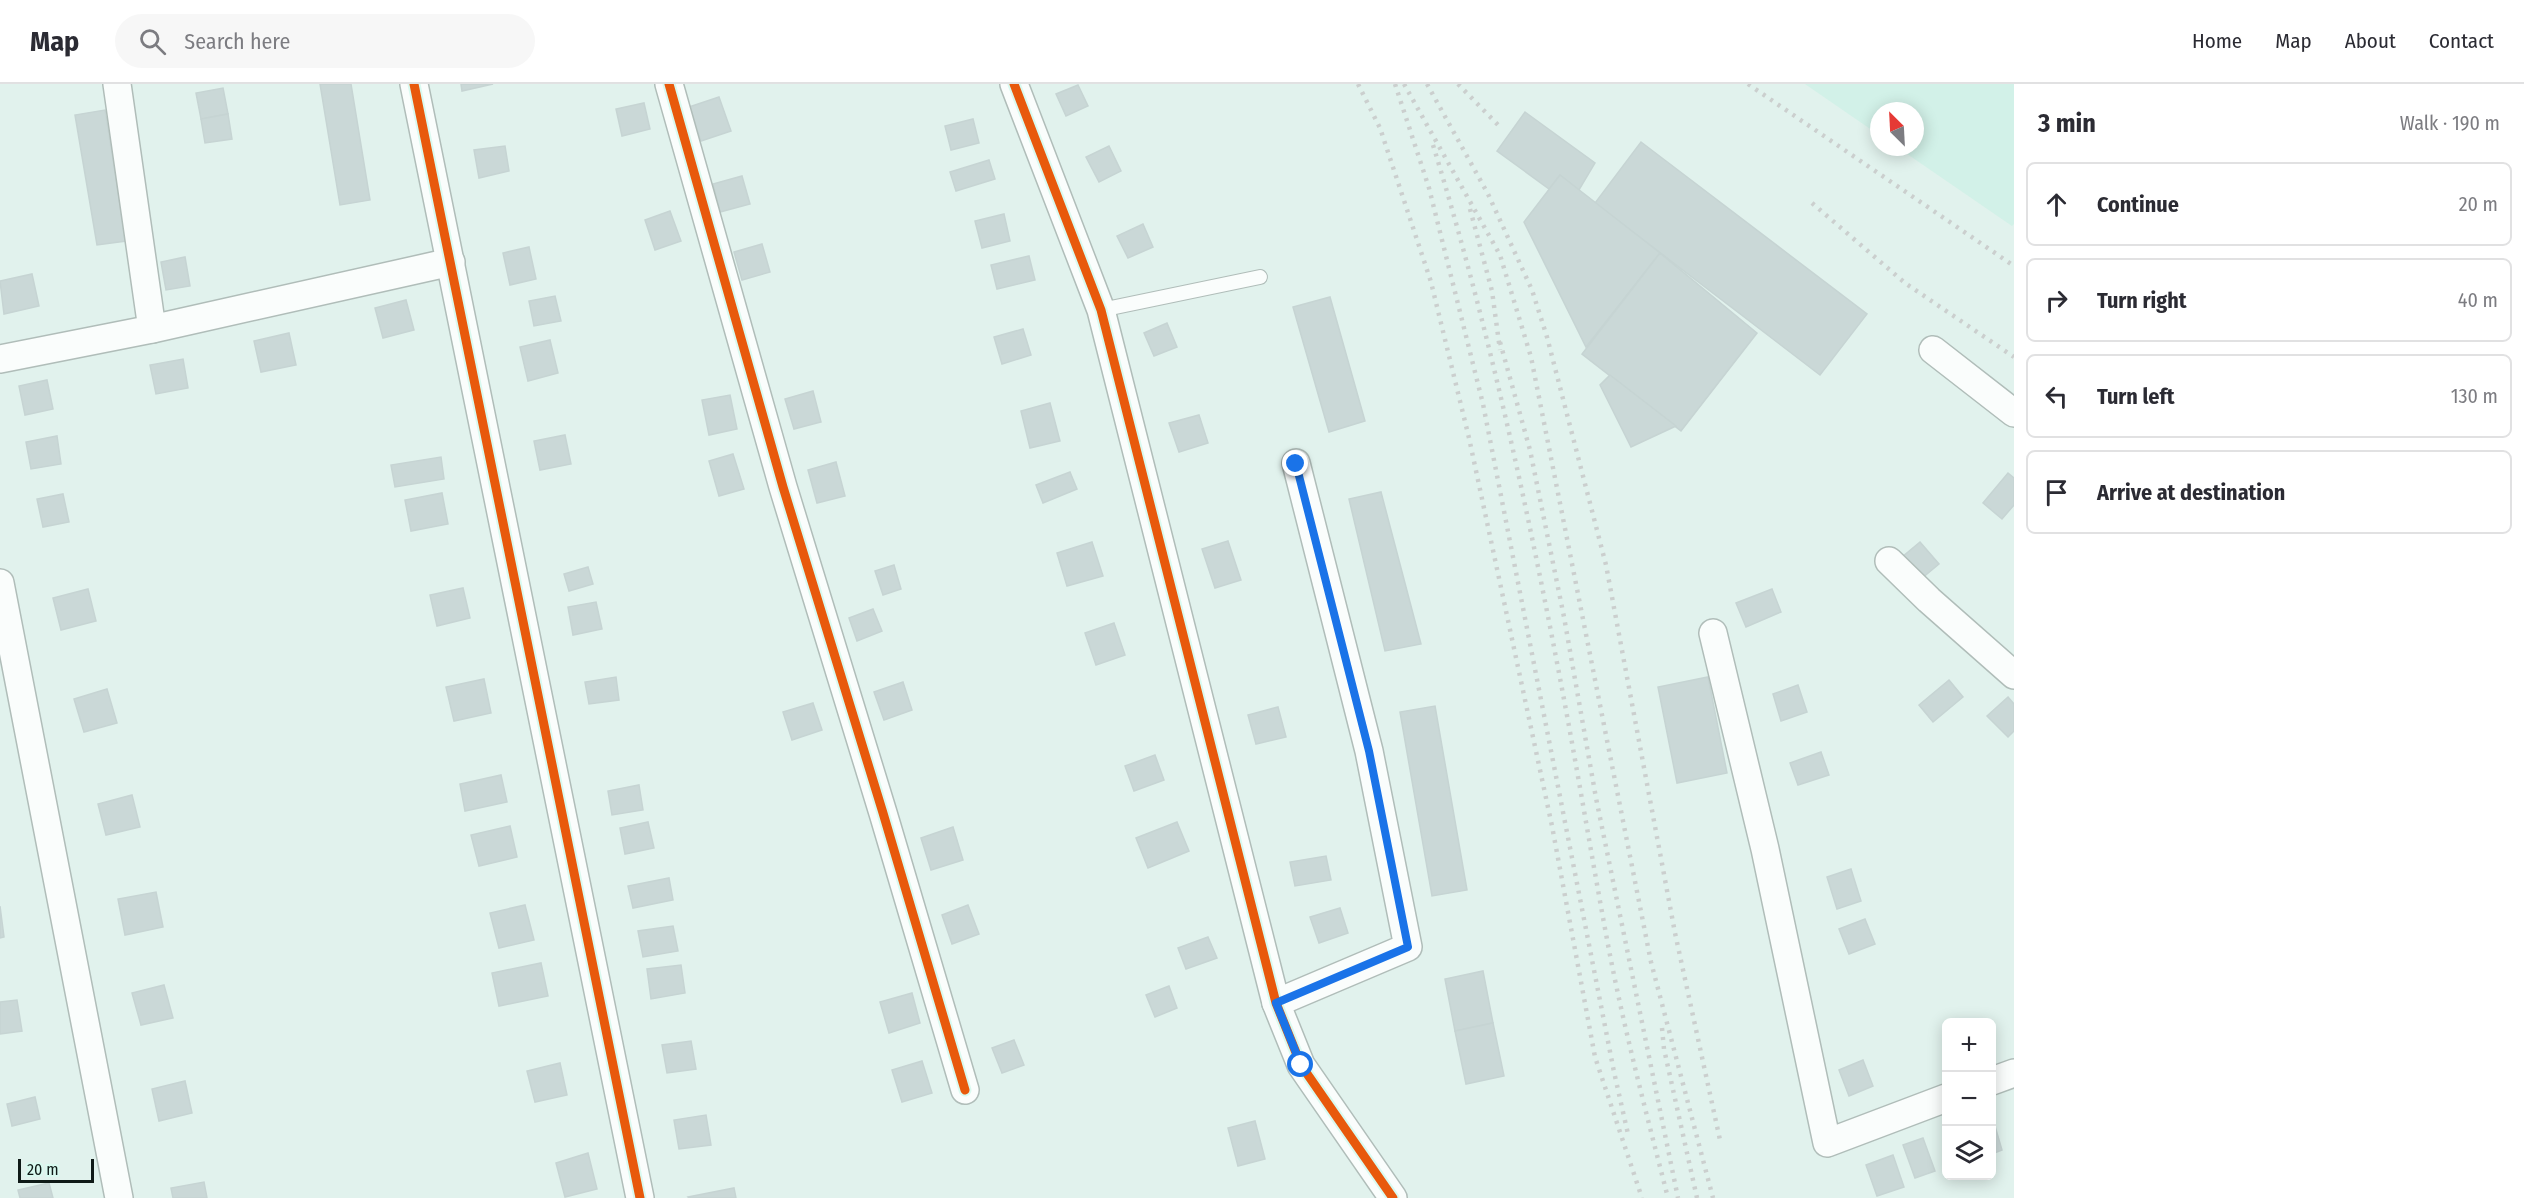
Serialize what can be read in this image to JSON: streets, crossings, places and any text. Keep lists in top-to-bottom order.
{
  "scale_bar": "20 m",
  "north": "top left",
  "page": {
    "header": "Map",
    "search": "Search here",
    "nav": [
      "Home",
      "Map",
      "About",
      "Contact"
    ],
    "heading": ["3 min", "Walk · 190 m"],
    "list": [
      ["Continue", "20 m"],
      ["Turn right", "40 m"],
      ["Turn left", "130 m"],
      "Arrive at destination"
    ],
    "map_buttons": ["+", "−"],
    "scale": "20 m"
  }
}
